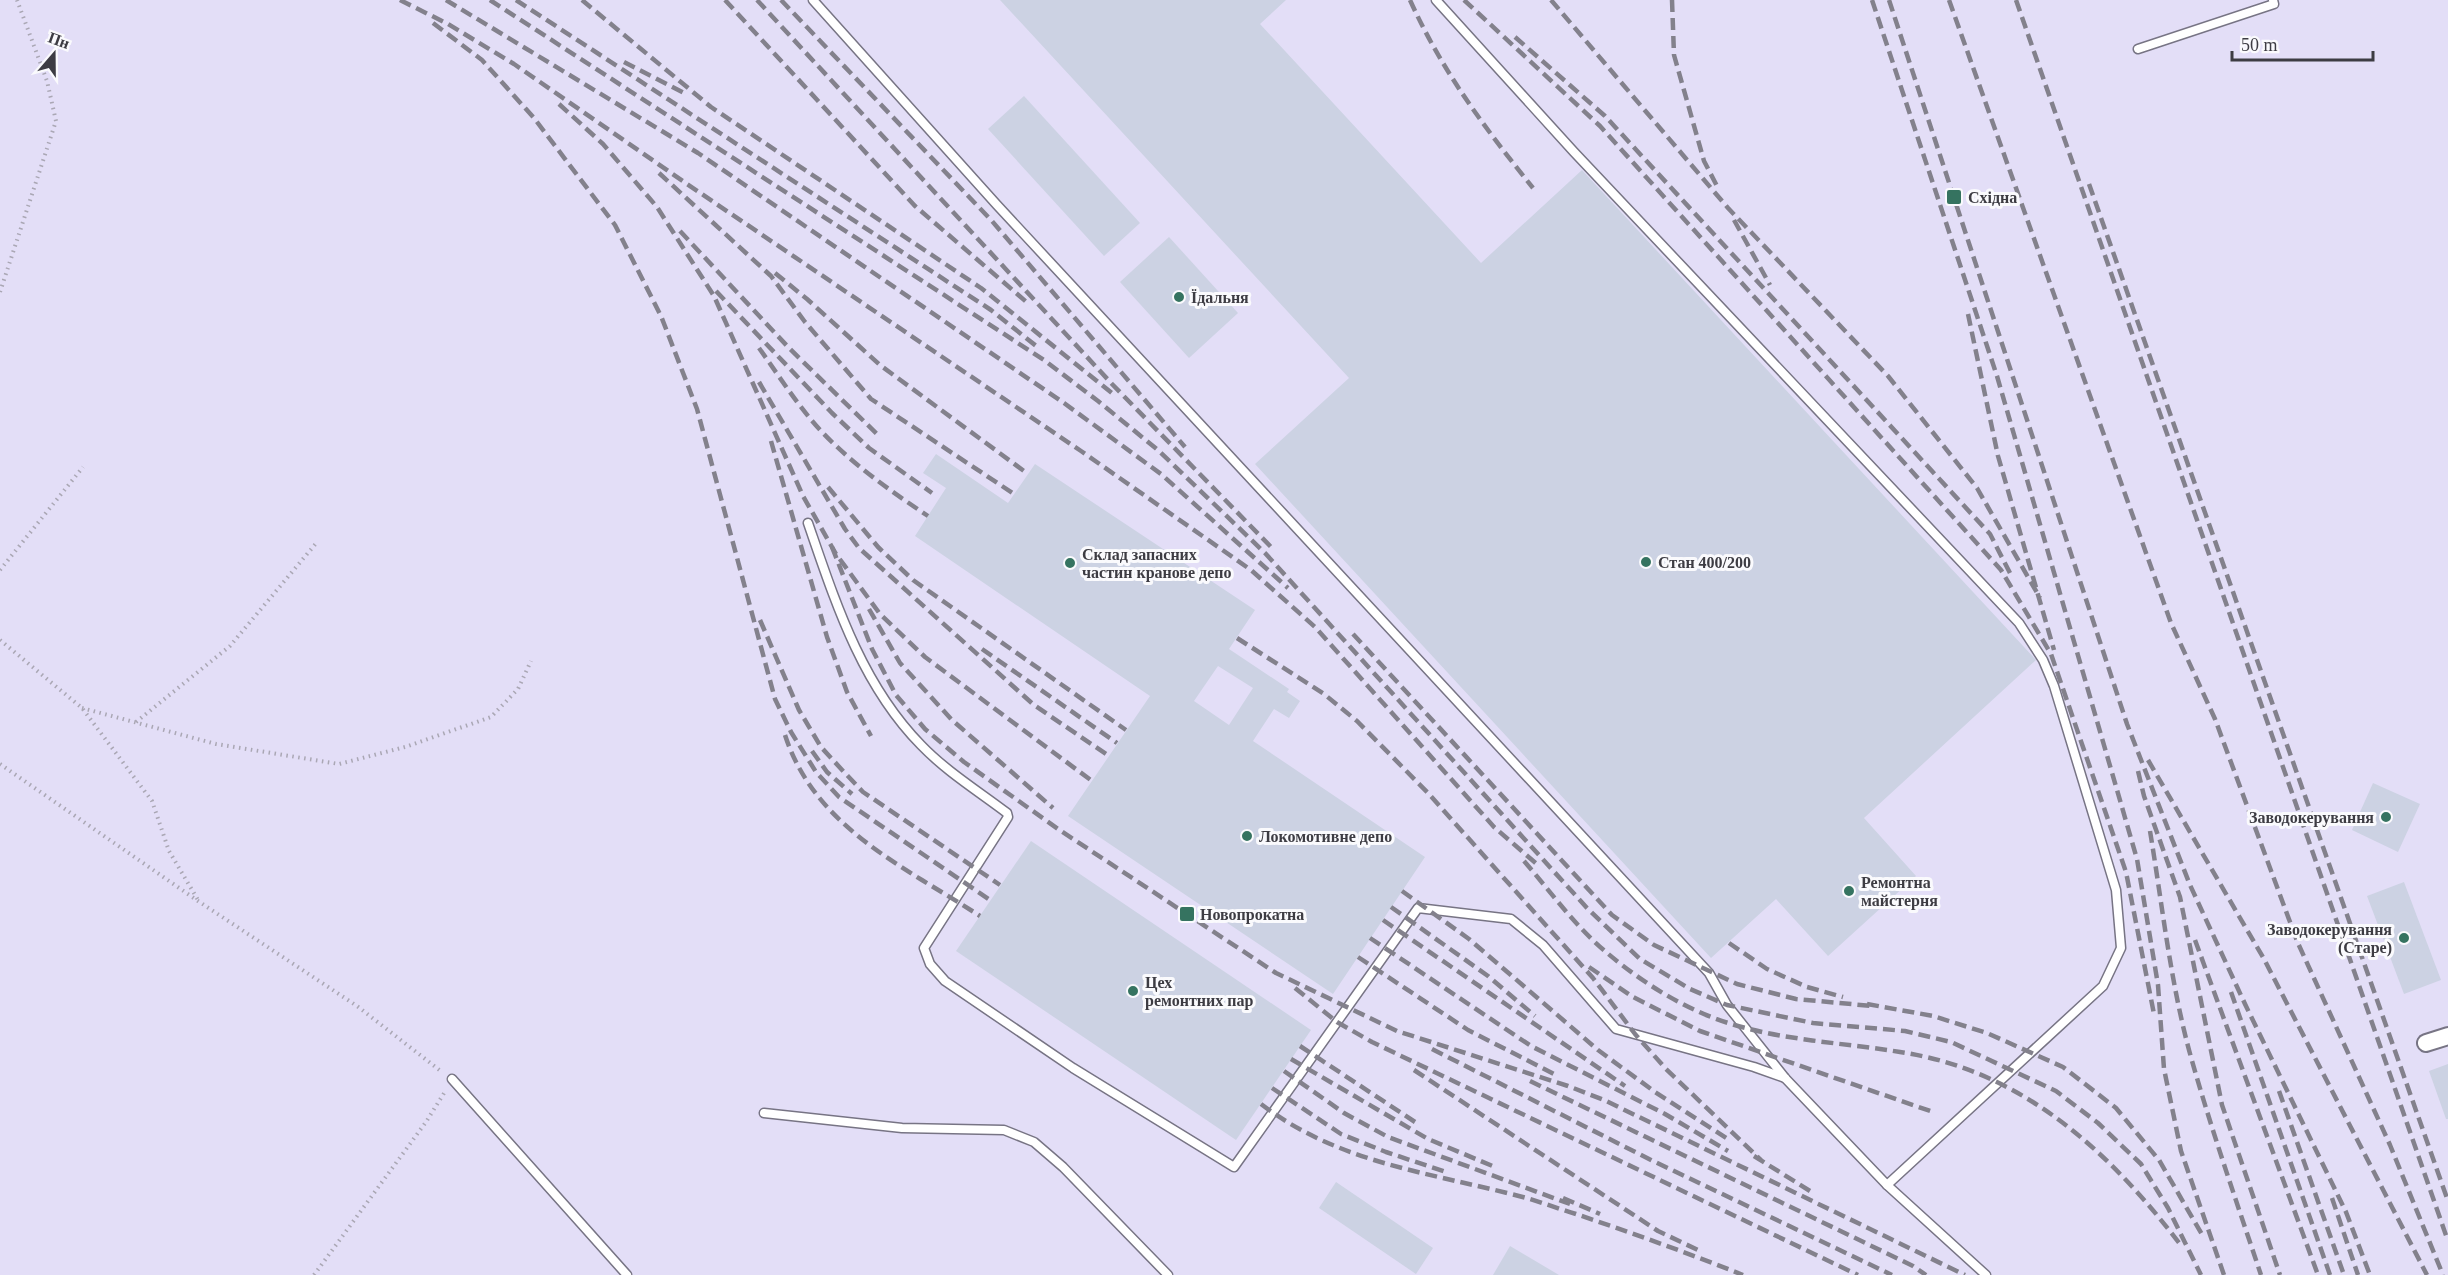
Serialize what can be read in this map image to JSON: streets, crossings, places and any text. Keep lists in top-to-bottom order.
{
  "places": {
    "transit": ["Східна", "Новопрокатна"],
    "other": [
      "Їдальня",
      "Стан 400/200",
      "Склад запасних частин кранове депо",
      "Заводокерування",
      "Локомотивне депо",
      "Ремонтна майстерня",
      "Заводокерування (Старе)",
      "Цех ремонтних пар"
    ]
  },
  "scale_bar": "50 m",
  "north": "top"
}
